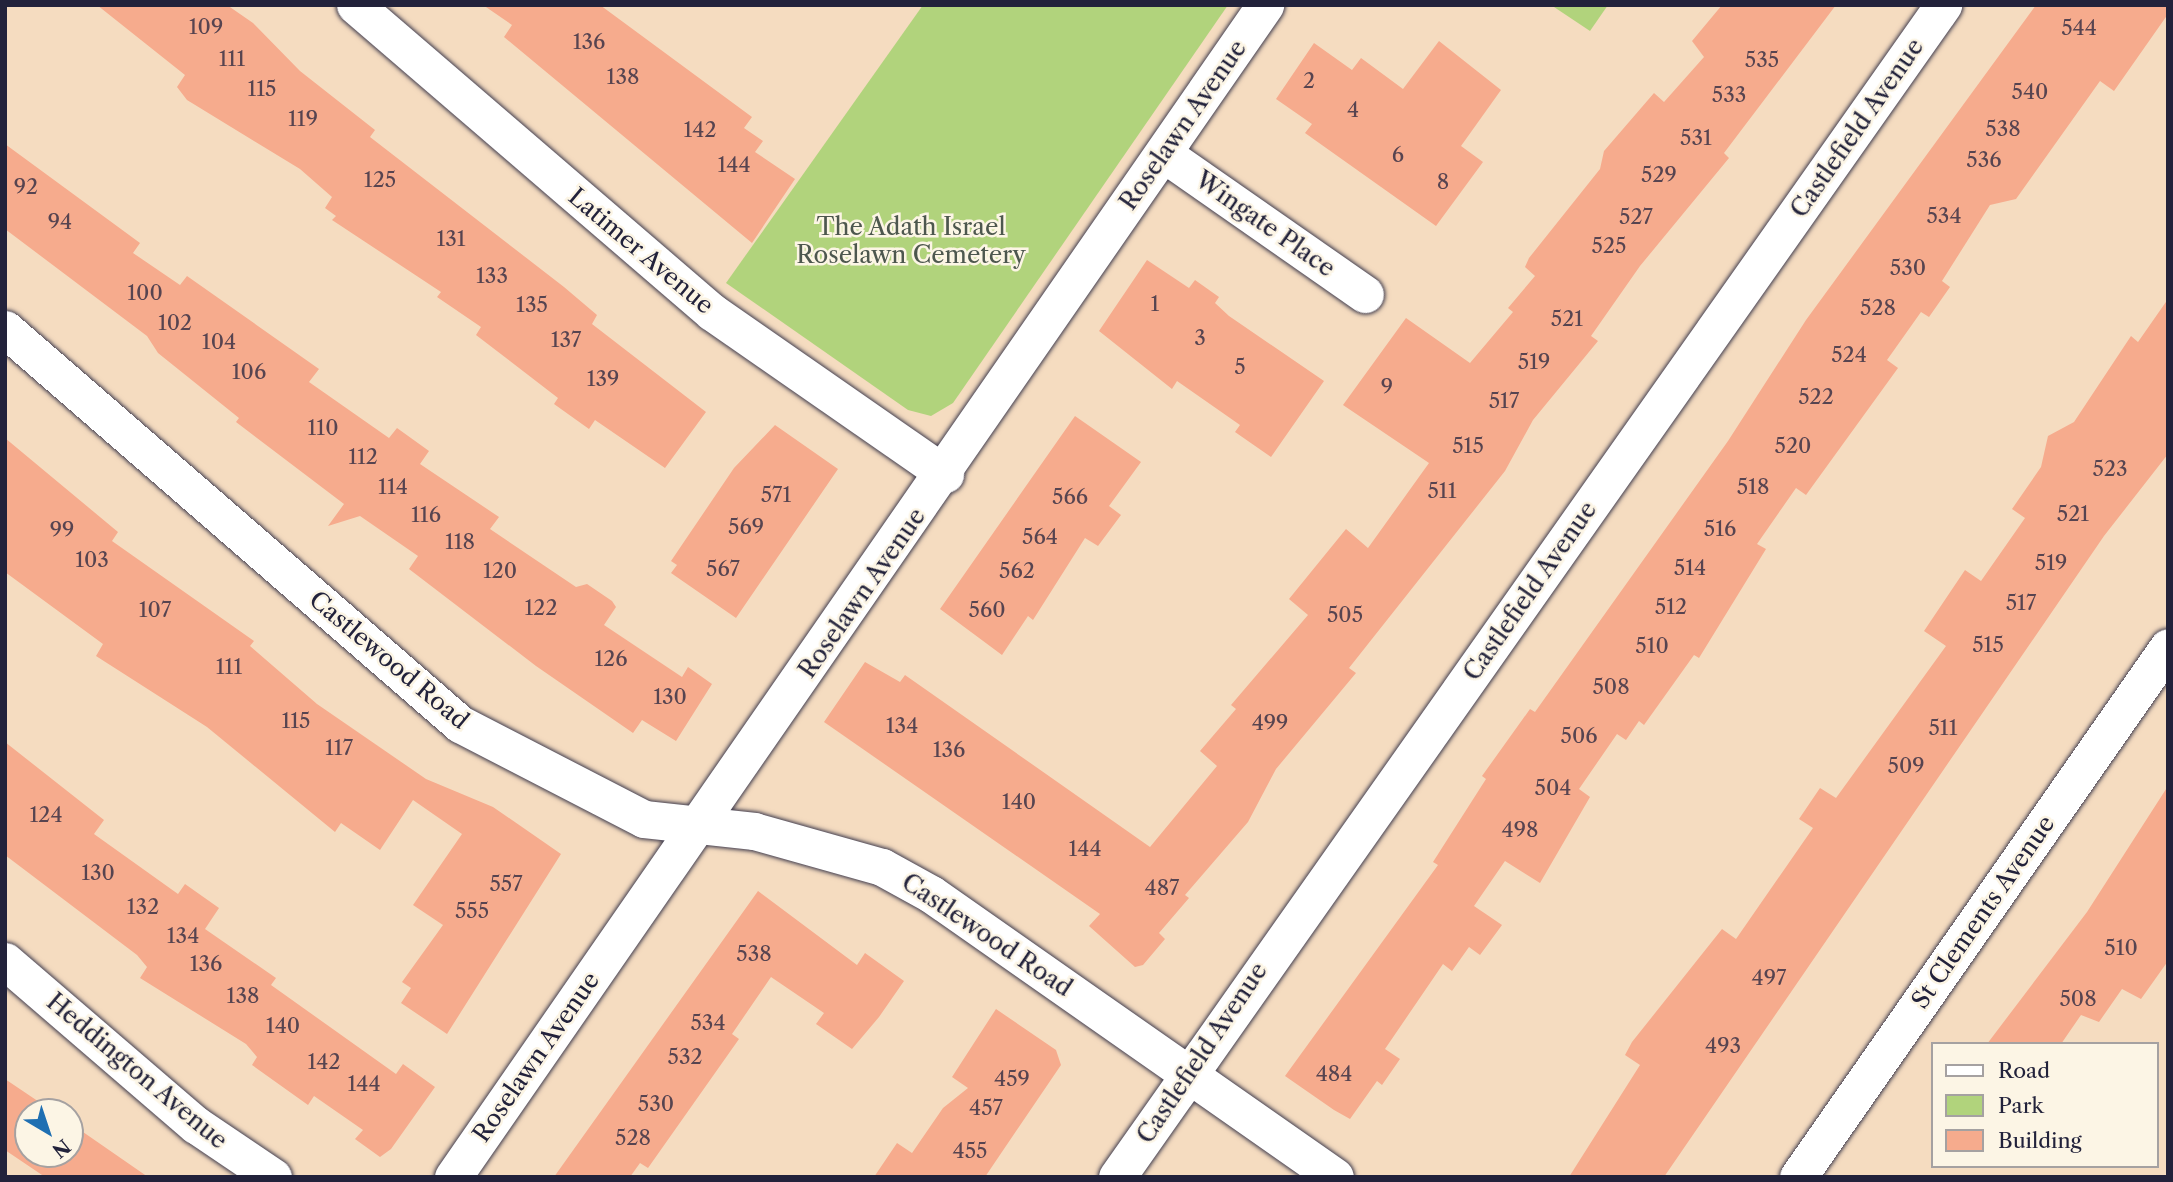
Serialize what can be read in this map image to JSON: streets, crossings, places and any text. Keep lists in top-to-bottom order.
{
  "streets": {
    "street": [
      "Roselawn Avenue",
      "Castlefield Avenue",
      "Wingate Place",
      "Latimer Avenue",
      "Castlewood Road",
      "St Clements Avenue",
      "Heddington Avenue"
    ]
  },
  "crossings": [
    ["Roselawn Avenue", "Wingate Place"],
    ["Roselawn Avenue", "Latimer Avenue"],
    ["Roselawn Avenue", "Castlewood Road"],
    ["Castlefield Avenue", "Castlewood Road"]
  ],
  "parks": ["The Adath Israel Roselawn Cemetery"],
  "house_numbers": [
    "109",
    "544",
    "136",
    "111",
    "535",
    "138",
    "2",
    "115",
    "540",
    "533",
    "4",
    "119",
    "538",
    "142",
    "531",
    "6",
    "536",
    "144",
    "529",
    "125",
    "8",
    "92",
    "534",
    "527",
    "94",
    "131",
    "525",
    "530",
    "133",
    "100",
    "1",
    "135",
    "528",
    "521",
    "102",
    "3",
    "137",
    "104",
    "524",
    "519",
    "5",
    "106",
    "139",
    "9",
    "522",
    "517",
    "110",
    "515",
    "520",
    "112",
    "523",
    "114",
    "518",
    "511",
    "571",
    "566",
    "521",
    "116",
    "569",
    "516",
    "99",
    "564",
    "118",
    "103",
    "519",
    "514",
    "567",
    "120",
    "562",
    "517",
    "512",
    "122",
    "107",
    "560",
    "505",
    "515",
    "510",
    "126",
    "111",
    "508",
    "130",
    "115",
    "499",
    "134",
    "511",
    "506",
    "117",
    "136",
    "509",
    "504",
    "140",
    "124",
    "498",
    "144",
    "130",
    "557",
    "487",
    "132",
    "555",
    "134",
    "510",
    "538",
    "136",
    "497",
    "138",
    "508",
    "534",
    "140",
    "493",
    "532",
    "142",
    "484",
    "459",
    "144",
    "530",
    "457",
    "528",
    "455"
  ],
  "legend": ["Road", "Park", "Building"],
  "north": "bottom right"
}
